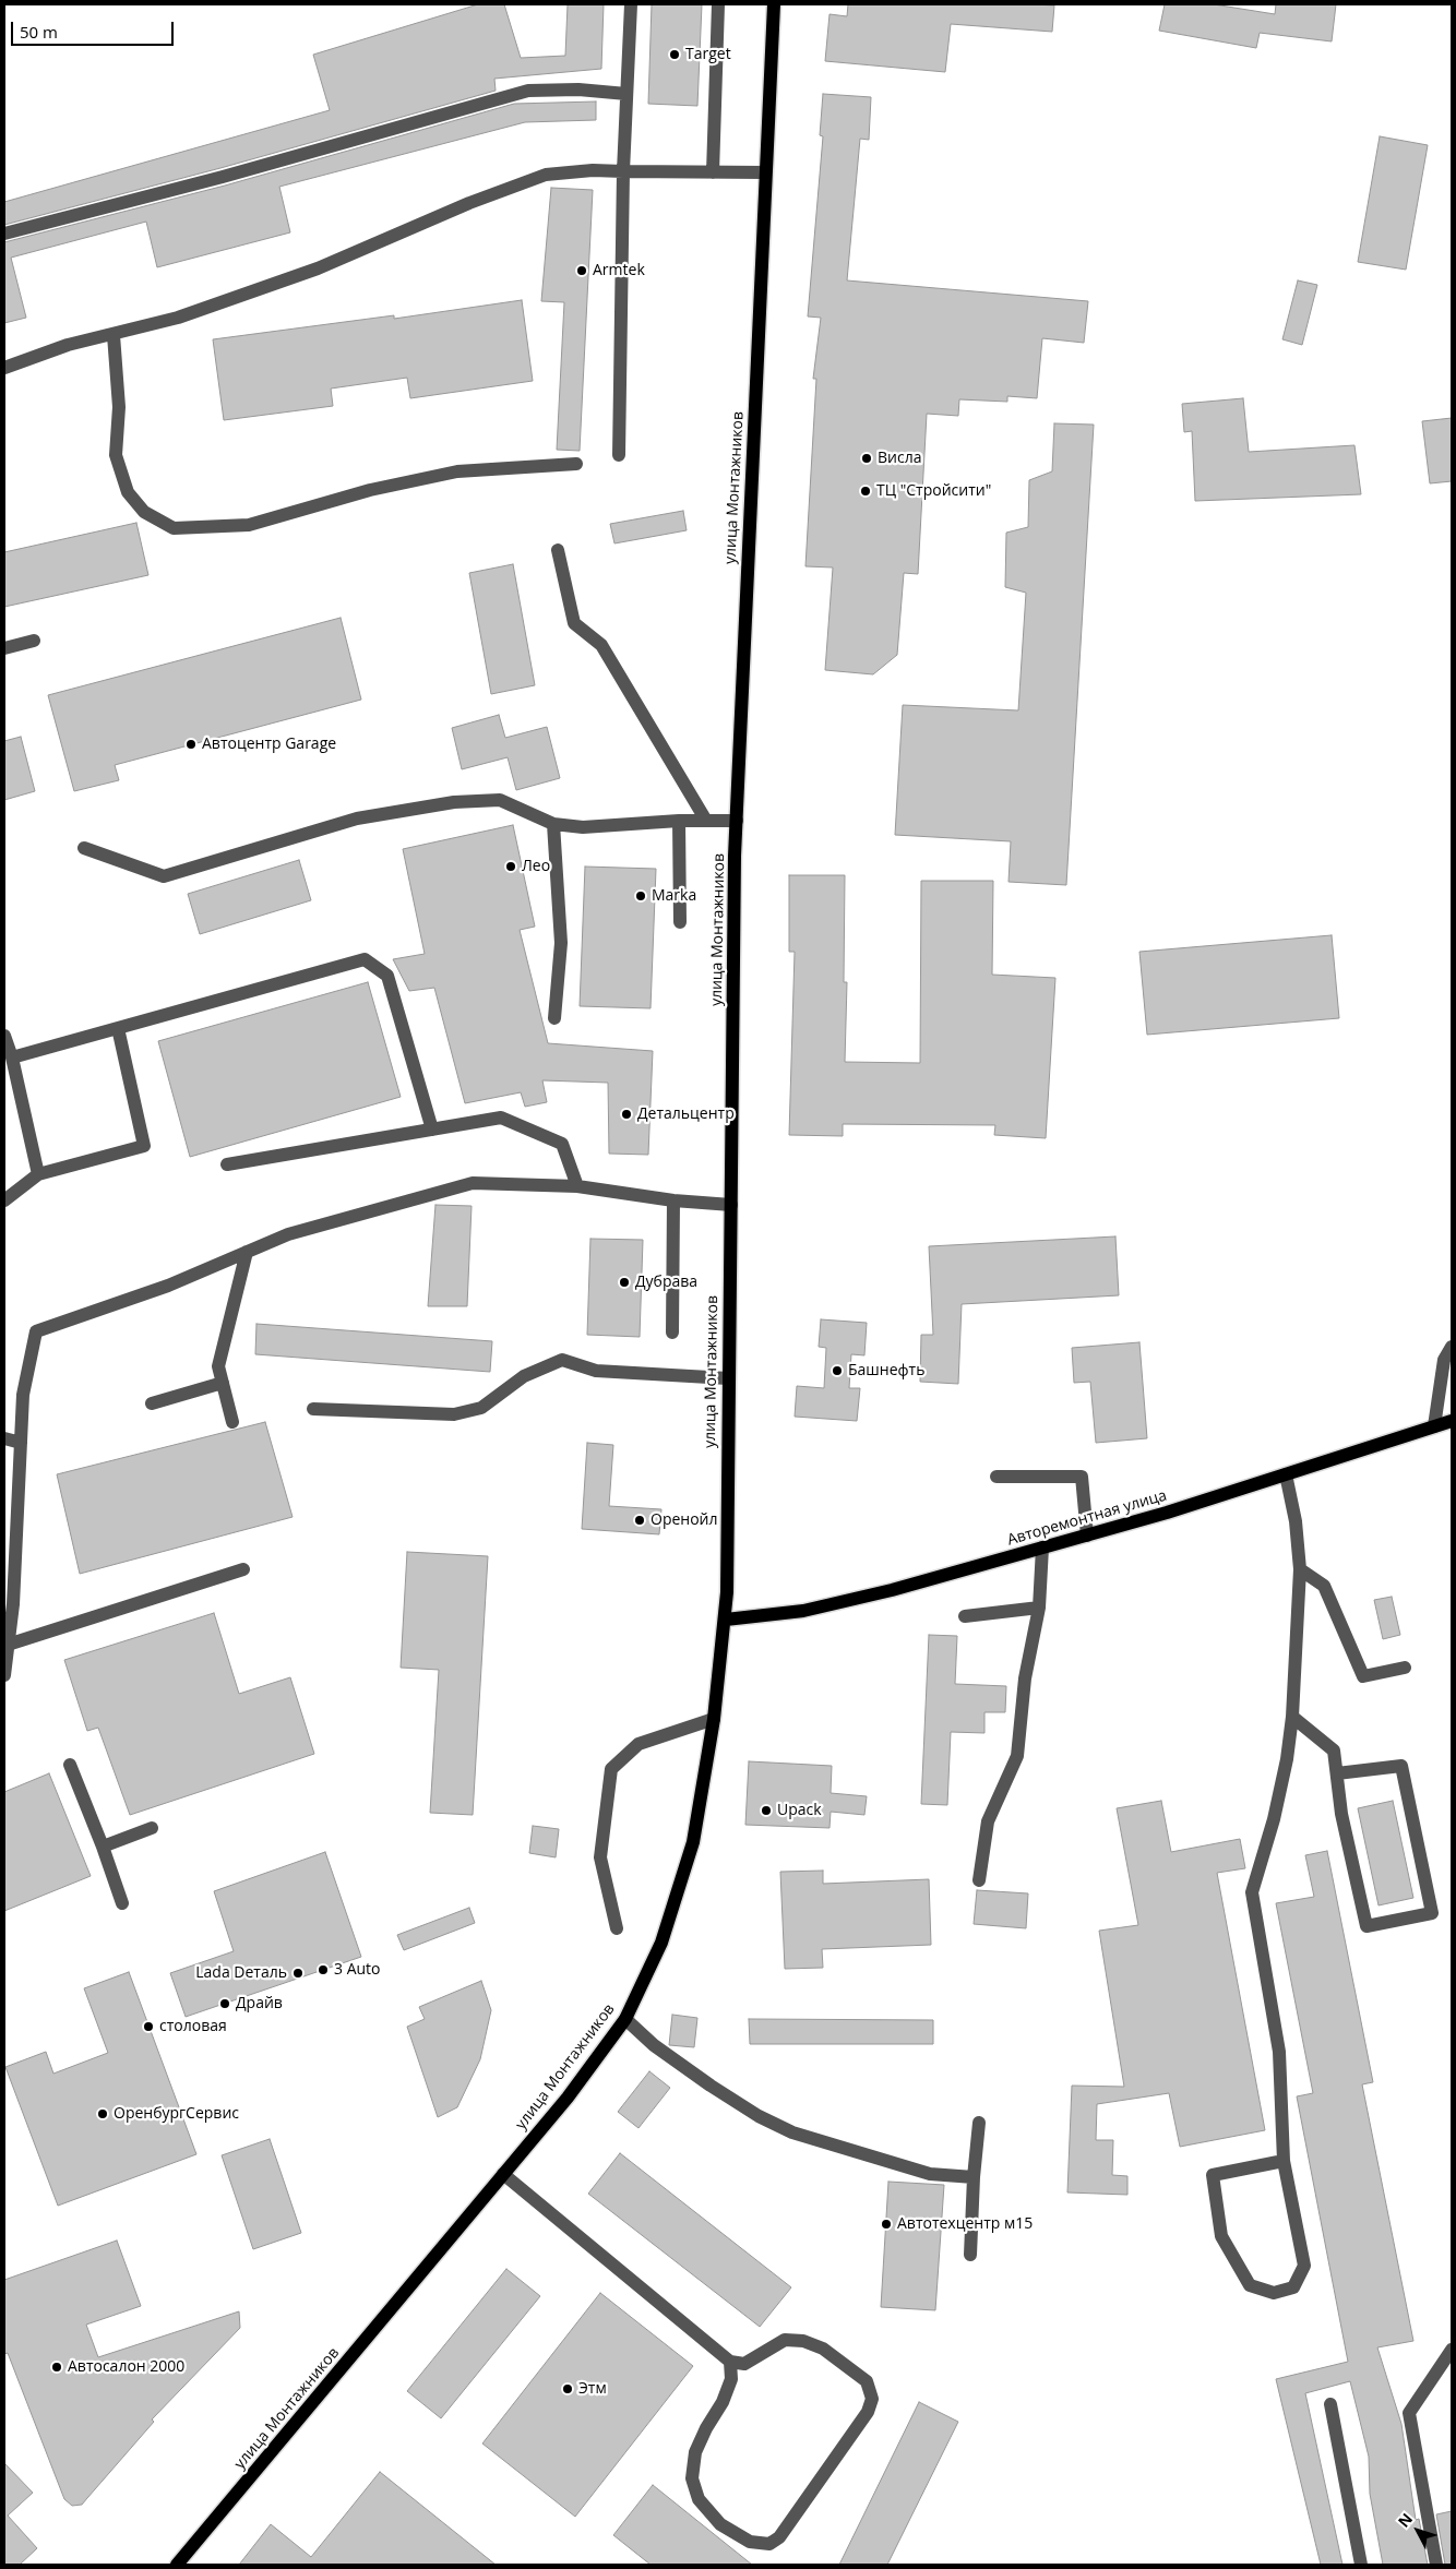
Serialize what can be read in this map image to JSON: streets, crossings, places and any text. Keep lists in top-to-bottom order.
{
  "streets": {
    "main road": ["улица Монтажников", "Авторемонтная улица"]
  },
  "crossings": [
    ["улица Монтажников", "Авторемонтная улица"]
  ],
  "places": [
    "Target",
    "Armtek",
    "Висла",
    "ТЦ \"Стройсити\"",
    "Автоцентр Garage",
    "Лео",
    "Marka",
    "Детальцентр",
    "Дубрава",
    "Башнефть",
    "Оренойл",
    "Upack",
    "3 Auto",
    "Lada Dеталь",
    "Драйв",
    "столовая",
    "ОренбургСервис",
    "Автотехцентр м15",
    "Автосалон 2000",
    "Этм"
  ],
  "scale_bar": "50 m",
  "north": "top left"
}
